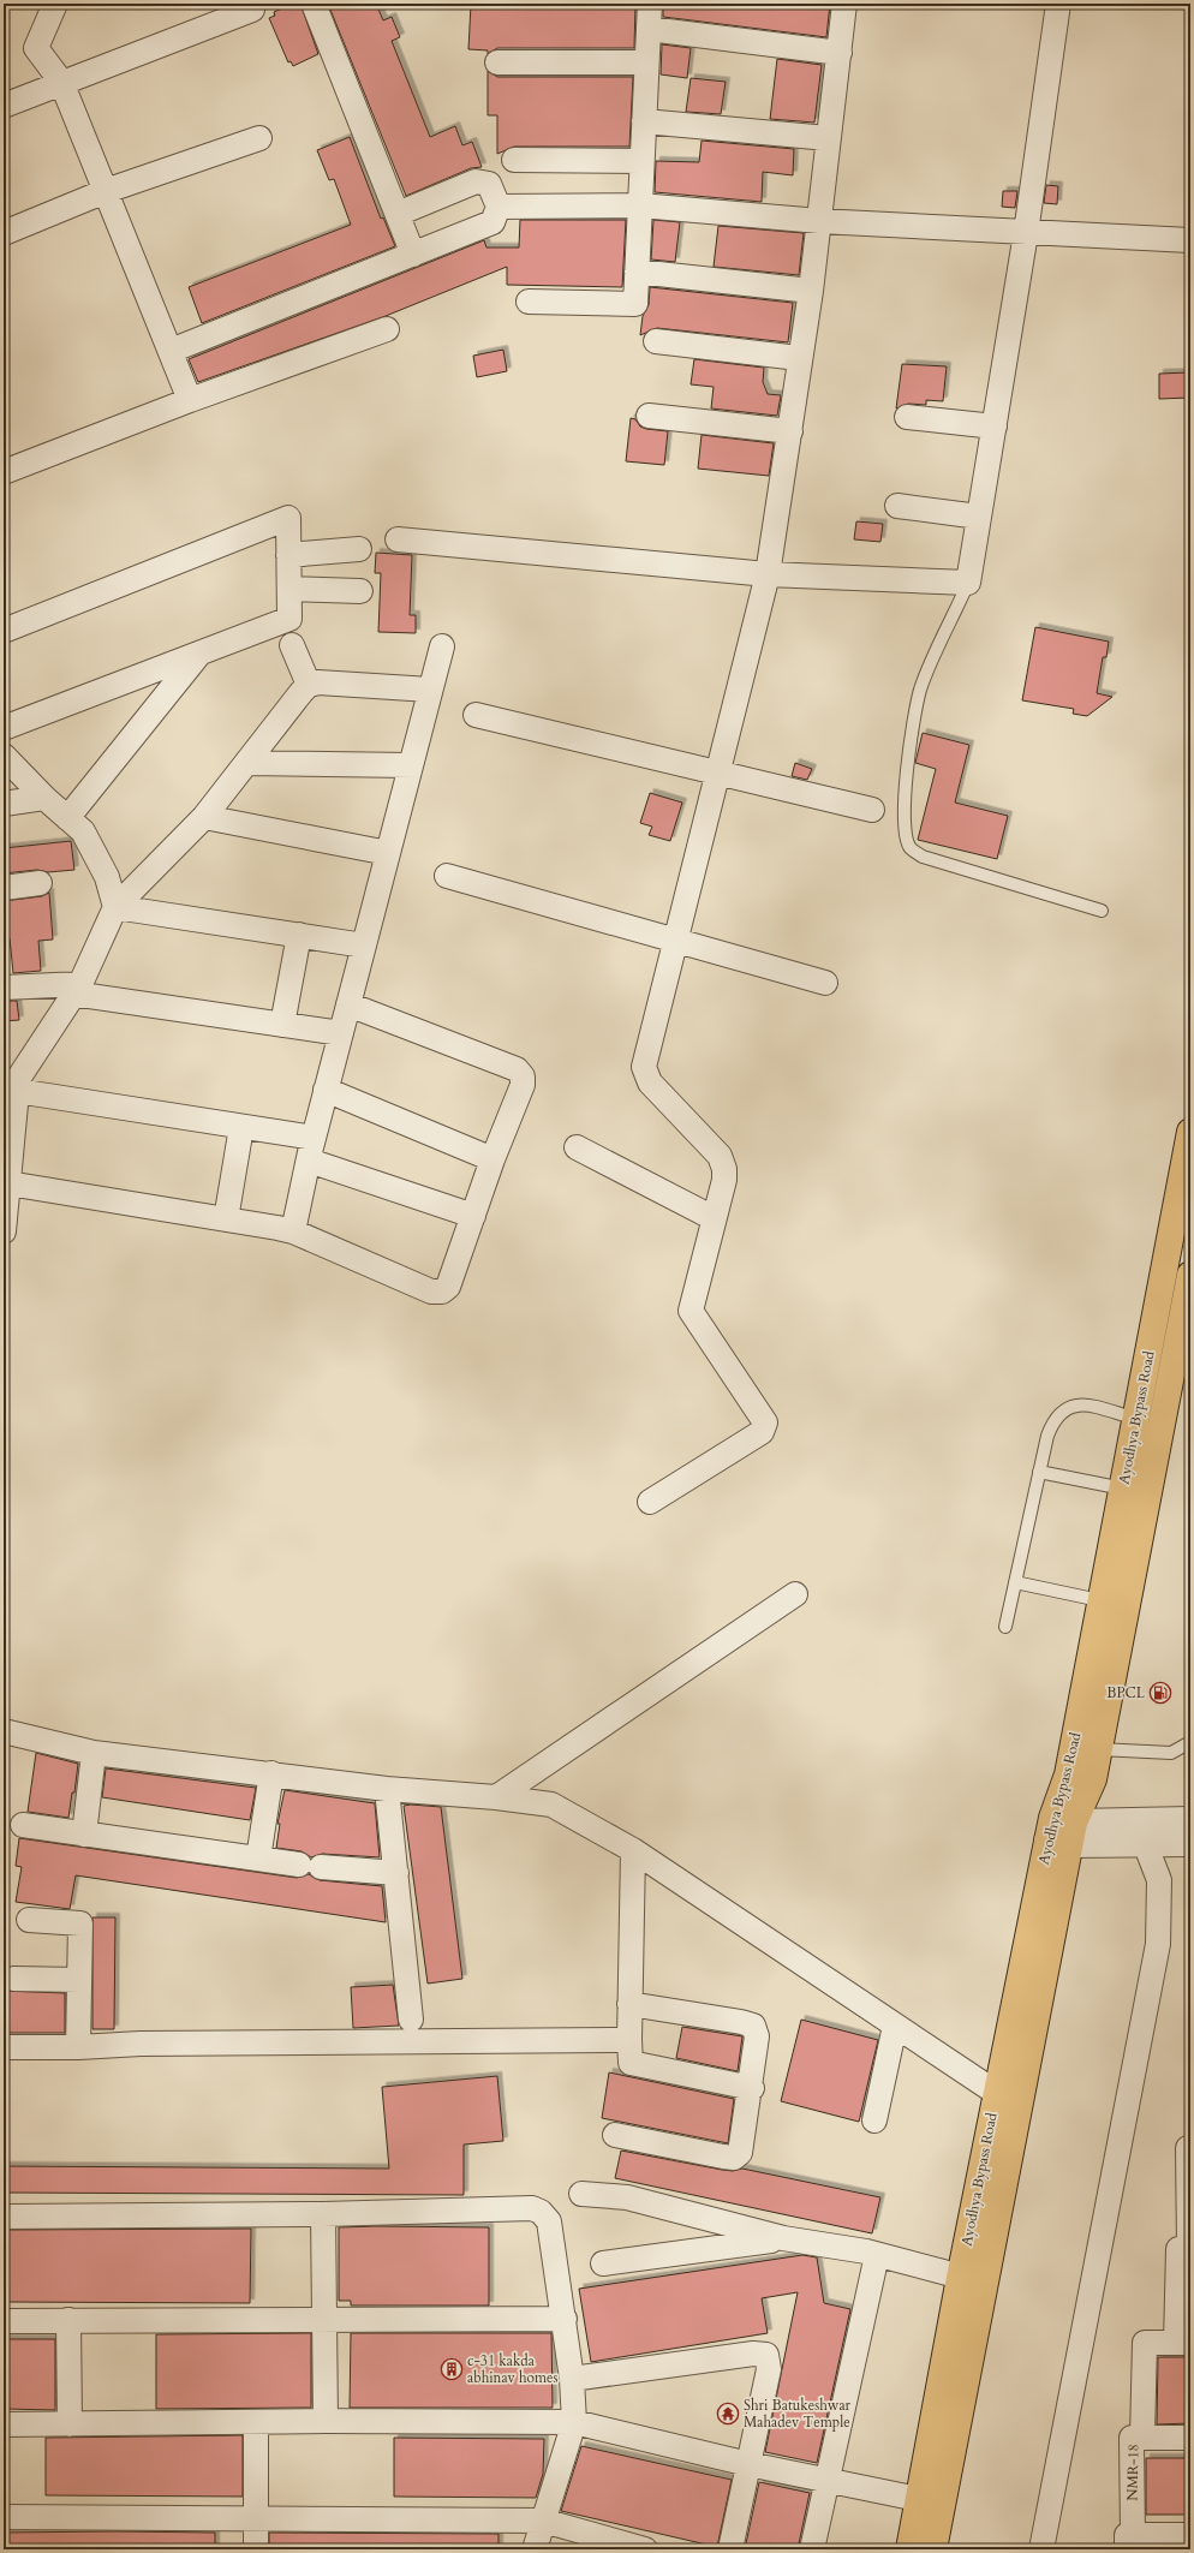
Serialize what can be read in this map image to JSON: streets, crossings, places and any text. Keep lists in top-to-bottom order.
{
  "streets": {
    "main road": ["Ayodhya Bypass Road"],
    "street": ["NMR-18"]
  },
  "places": {
    "fuel station": ["BPCL"],
    "building": ["c-31 kakda abhinav homes"],
    "temple": ["Shri Batukeshwar Mahadev Temple"]
  }
}
